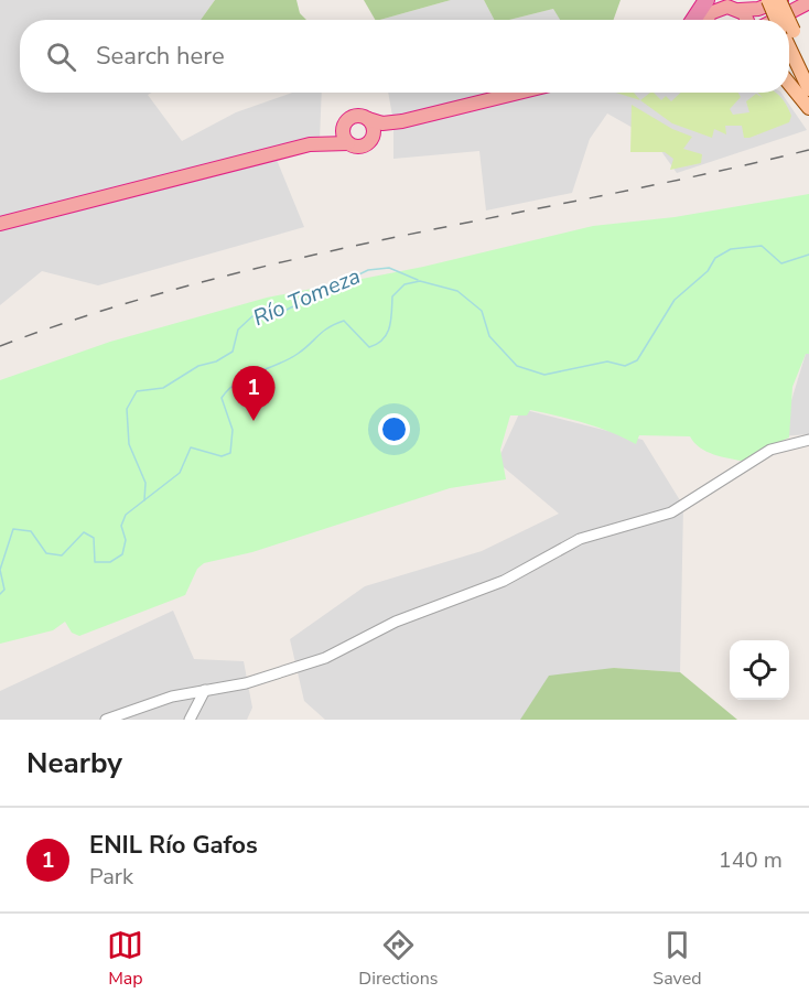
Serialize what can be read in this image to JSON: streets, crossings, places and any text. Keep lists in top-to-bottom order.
{
  "water": ["Río Tomeza"],
  "page": {
    "search": "Search here",
    "pins": "1",
    "heading": "Nearby",
    "list": [
      {
        "mark": "1",
        "name": "ENIL Río Gafos",
        "note": "Park",
        "value": "140 m"
      }
    ],
    "nav": ["Map", "Directions", "Saved"]
  }
}
